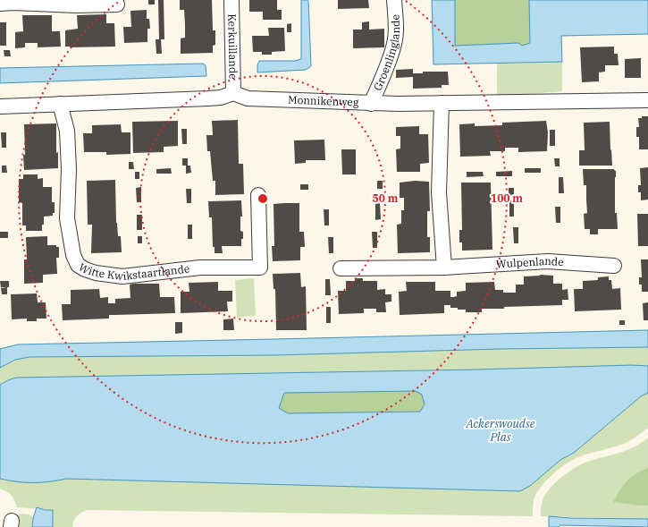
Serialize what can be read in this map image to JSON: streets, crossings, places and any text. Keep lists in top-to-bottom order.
{
  "streets": {
    "street": [
      "Kerkuillande",
      "Groenlinglande",
      "Monnikenweg",
      "Wulpenlande",
      "Witte Kwikstaartlande"
    ]
  },
  "crossings": [
    ["Kerkuillande", "Monnikenweg"],
    ["Groenlinglande", "Monnikenweg"]
  ],
  "water": ["Ackerswoudse Plas"],
  "rings": ["50 m", "100 m"]
}
